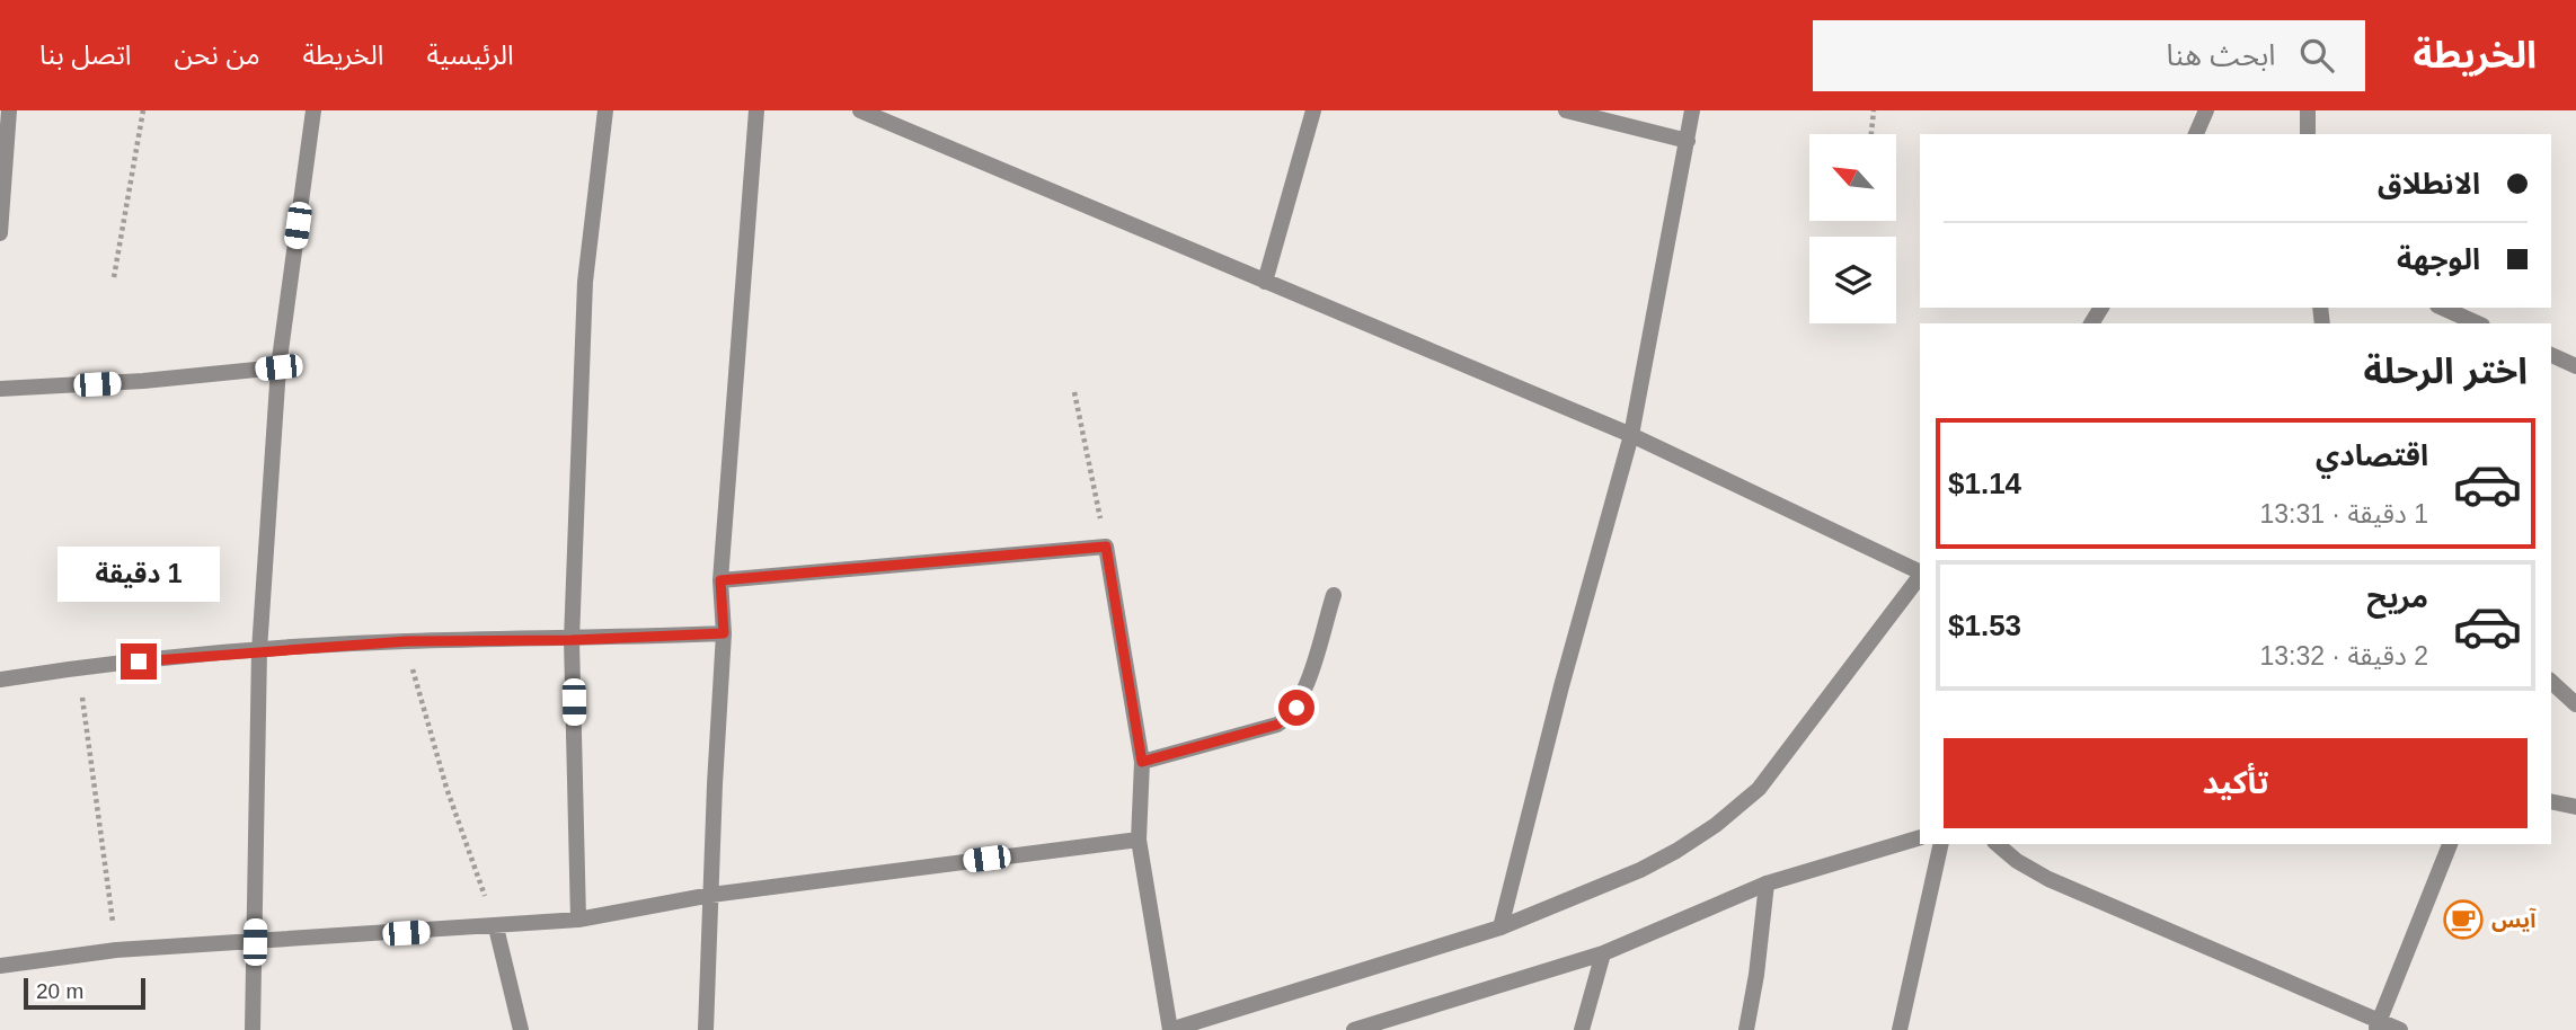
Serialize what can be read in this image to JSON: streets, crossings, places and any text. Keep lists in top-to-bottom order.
{
  "places": {
    "cafe": ["آيس"]
  },
  "scale_bar": "20 m",
  "north": "top left",
  "page": {
    "header": "الخريطة",
    "search": "ابحث هنا",
    "nav": [
      "الرئيسية",
      "الخريطة",
      "من نحن",
      "اتصل بنا"
    ],
    "banner": ["الانطلاق", "الوجهة"],
    "heading": "اختر الرحلة",
    "list": [
      {
        "name": "اقتصادي",
        "note": "1 دقيقة · 13:31",
        "value": "$1.14"
      },
      {
        "name": "مريح",
        "note": "2 دقيقة · 13:32",
        "value": "$1.53"
      }
    ],
    "bubble": "1 دقيقة",
    "buttons": "تأكيد",
    "scale": "20 m"
  }
}
